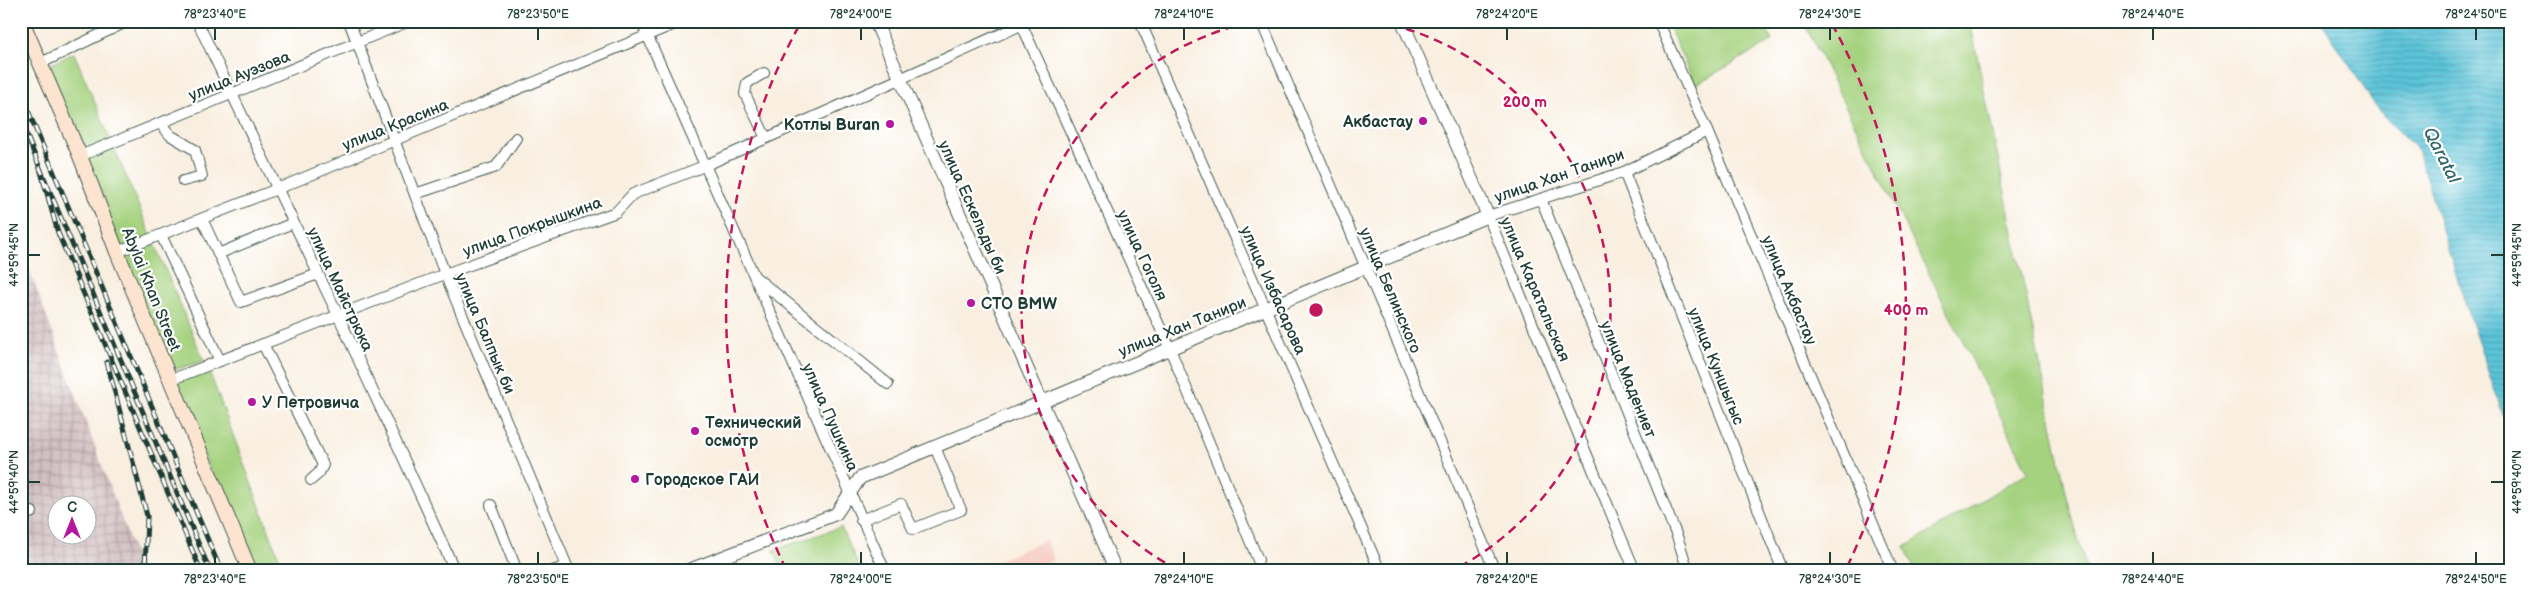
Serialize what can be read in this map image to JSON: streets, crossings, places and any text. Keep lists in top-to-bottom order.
{
  "streets": {
    "main road": ["Abylai Khan Street"],
    "street": [
      "улица Ауэзова",
      "улица Красина",
      "улица Хан Танири",
      "улица Ескельды би",
      "улица Покрышкина",
      "улица Гоголя",
      "улица Майстрюка",
      "улица Каратальская",
      "улица Избасарова",
      "улица Белинского",
      "улица Акбастау",
      "улица Балпык би",
      "улица Куншыгыс",
      "улица Мадениет",
      "улица Пушкина"
    ]
  },
  "crossings": [
    ["улица Ауэзова", "Abylai Khan Street"],
    ["улица Ауэзова", "улица Майстрюка"],
    ["улица Ауэзова", "улица Балпык би"],
    ["улица Красина", "Abylai Khan Street"],
    ["улица Красина", "улица Майстрюка"],
    ["улица Красина", "улица Балпык би"],
    ["улица Красина", "улица Пушкина"],
    ["улица Хан Танири", "улица Ескельды би"],
    ["улица Хан Танири", "улица Гоголя"],
    ["улица Хан Танири", "улица Каратальская"],
    ["улица Хан Танири", "улица Избасарова"],
    ["улица Хан Танири", "улица Белинского"],
    ["улица Хан Танири", "улица Акбастау"],
    ["улица Хан Танири", "улица Куншыгыс"],
    ["улица Хан Танири", "улица Мадениет"],
    ["улица Хан Танири", "улица Пушкина"],
    ["улица Ескельды би", "улица Покрышкина"],
    ["улица Покрышкина", "улица Гоголя"],
    ["улица Покрышкина", "Abylai Khan Street"],
    ["улица Покрышкина", "улица Майстрюка"],
    ["улица Покрышкина", "улица Балпык би"],
    ["улица Покрышкина", "улица Пушкина"]
  ],
  "water": ["Qaratal"],
  "places": [
    "Акбастау",
    "Котлы Buran",
    "СТО BMW",
    "У Петровича",
    "Технический осмотр",
    "Городское ГАИ"
  ],
  "north": "top",
  "coordinates": [
    "78°23'40\"E",
    "78°23'50\"E",
    "78°24'00\"E",
    "78°24'10\"E",
    "78°24'20\"E",
    "78°24'30\"E",
    "78°24'40\"E",
    "78°24'50\"E",
    "44°59'45\"N",
    "44°59'40\"N"
  ],
  "rings": ["200 m", "400 m"]
}
